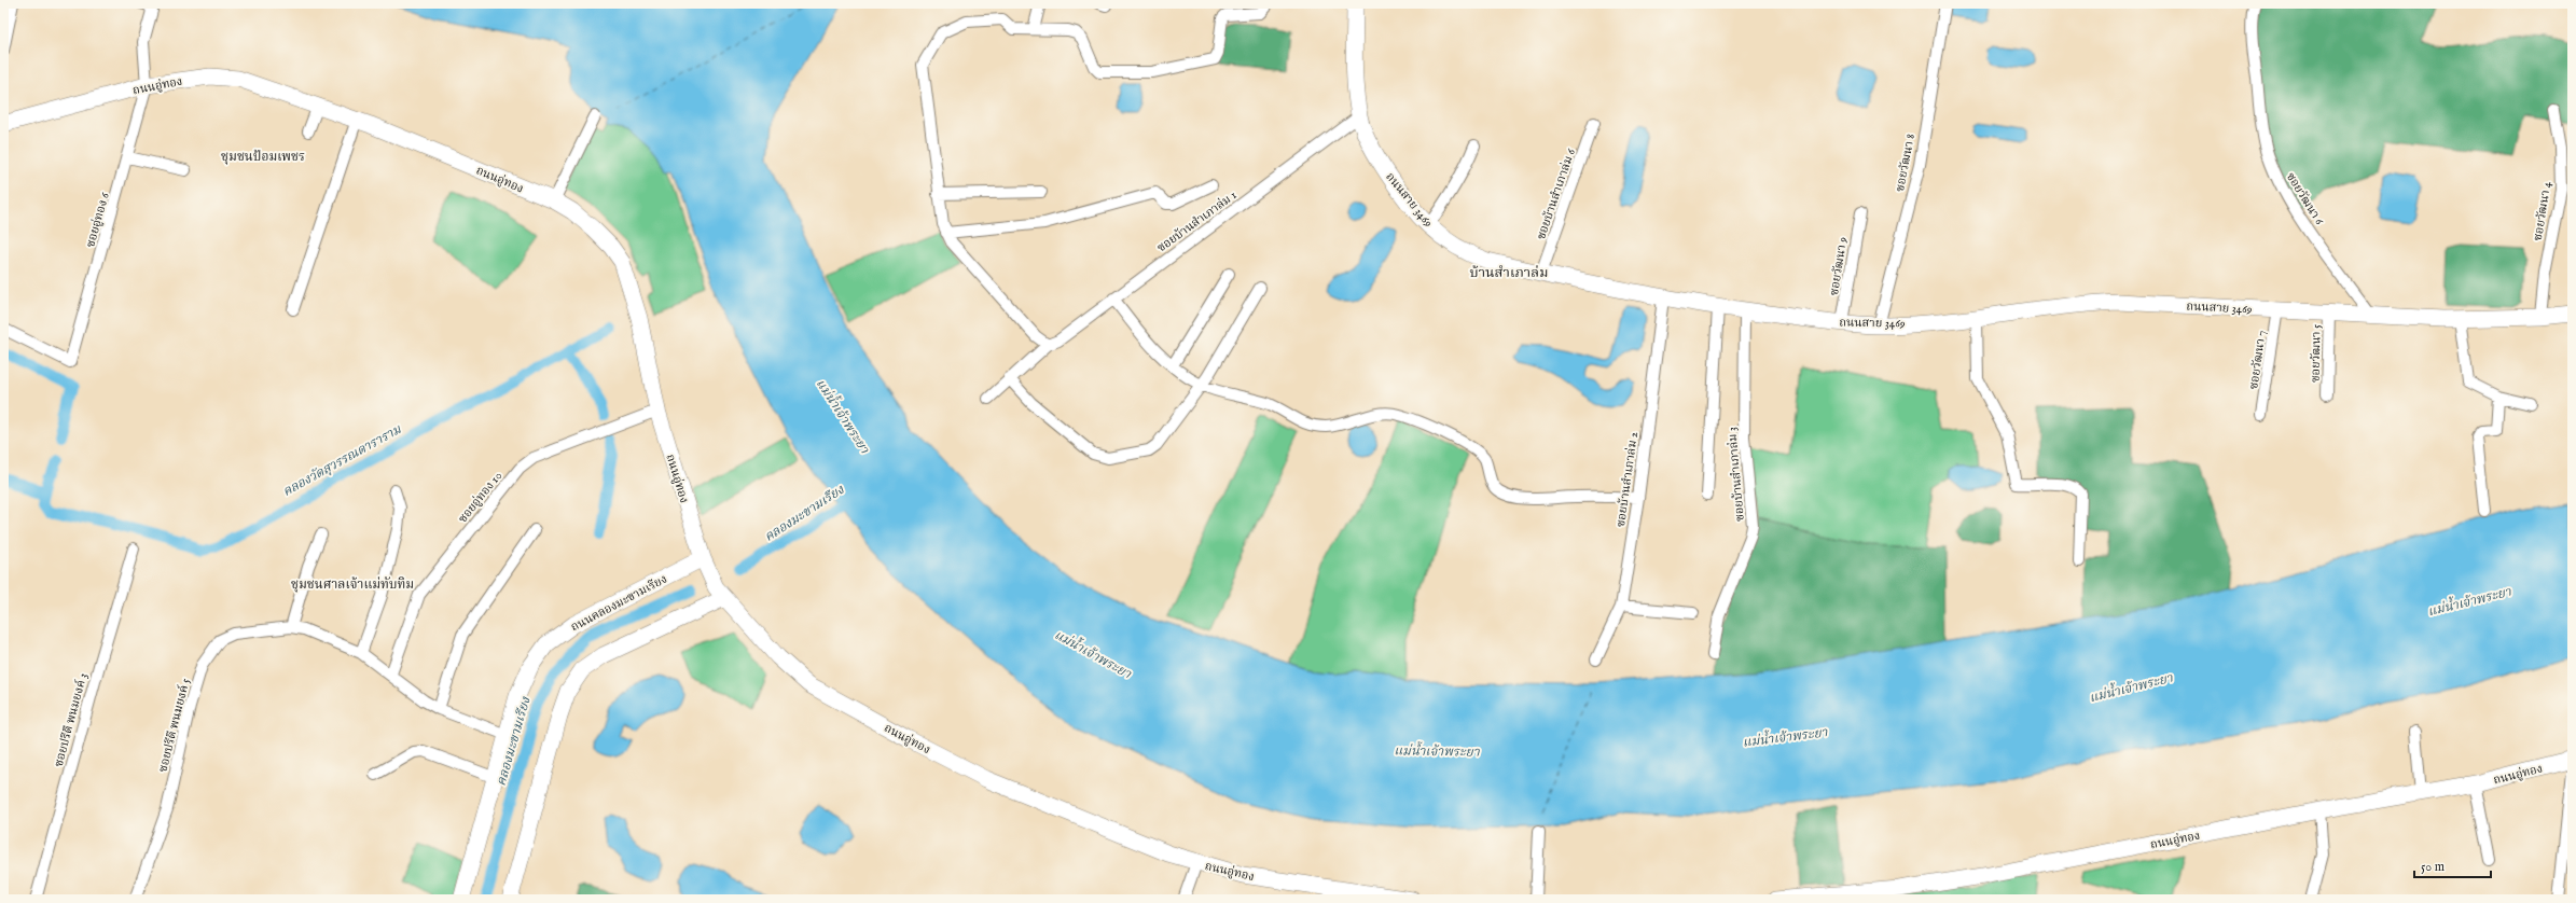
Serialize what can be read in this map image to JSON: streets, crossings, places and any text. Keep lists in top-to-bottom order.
{
  "streets": {
    "main road": ["ถนนอู่ทอง", "ถนนสาย 3469", "ถนนคลองมะขามเรียง"],
    "street": [
      "ซอยวัฒนา 8",
      "ซอยบ้านสำเภาล่ม 6",
      "ซอยวัฒนา 6",
      "ซอยวัฒนา 4",
      "ซอยอู่ทอง 6",
      "ซอยบ้านสำเภาล่ม 1",
      "ซอยวัฒนา 9",
      "ซอยวัฒนา 5",
      "ซอยวัฒนา 7",
      "ซอยบ้านสำเภาล่ม 3",
      "ซอยบ้านสำเภาล่ม 2",
      "ซอยอู่ทอง 10",
      "ซอยปรีดี พนมยงค์ 3",
      "ซอยปรีดี พนมยงค์ 5"
    ]
  },
  "crossings": [
    ["ถนนอู่ทอง", "ซอยอู่ทอง 6"],
    ["ถนนอู่ทอง", "ซอยอู่ทอง 10"],
    ["ถนนอู่ทอง", "ถนนคลองมะขามเรียง"],
    ["ซอยวัฒนา 8", "ถนนสาย 3469"],
    ["ซอยบ้านสำเภาล่ม 6", "ถนนสาย 3469"],
    ["ซอยวัฒนา 6", "ถนนสาย 3469"],
    ["ถนนสาย 3469", "ซอยวัฒนา 4"],
    ["ถนนสาย 3469", "ซอยบ้านสำเภาล่ม 1"],
    ["ถนนสาย 3469", "ซอยวัฒนา 9"],
    ["ถนนสาย 3469", "ซอยวัฒนา 5"],
    ["ถนนสาย 3469", "ซอยวัฒนา 7"],
    ["ถนนสาย 3469", "ซอยบ้านสำเภาล่ม 3"],
    ["ถนนสาย 3469", "ซอยบ้านสำเภาล่ม 2"],
    ["ซอยอู่ทอง 10", "ซอยปรีดี พนมยงค์ 5"],
    ["ถนนคลองมะขามเรียง", "ซอยปรีดี พนมยงค์ 5"]
  ],
  "districts": ["ชุมชนป้อมเพชร", "บ้านสำเภาล่ม", "ชุมชนศาลเจ้าแม่ทับทิม"],
  "water": ["แม่น้ำเจ้าพระยา", "คลองวัดสุวรรณดาราราม", "คลองมะขามเรียง"],
  "scale_bar": "50 m"
}
